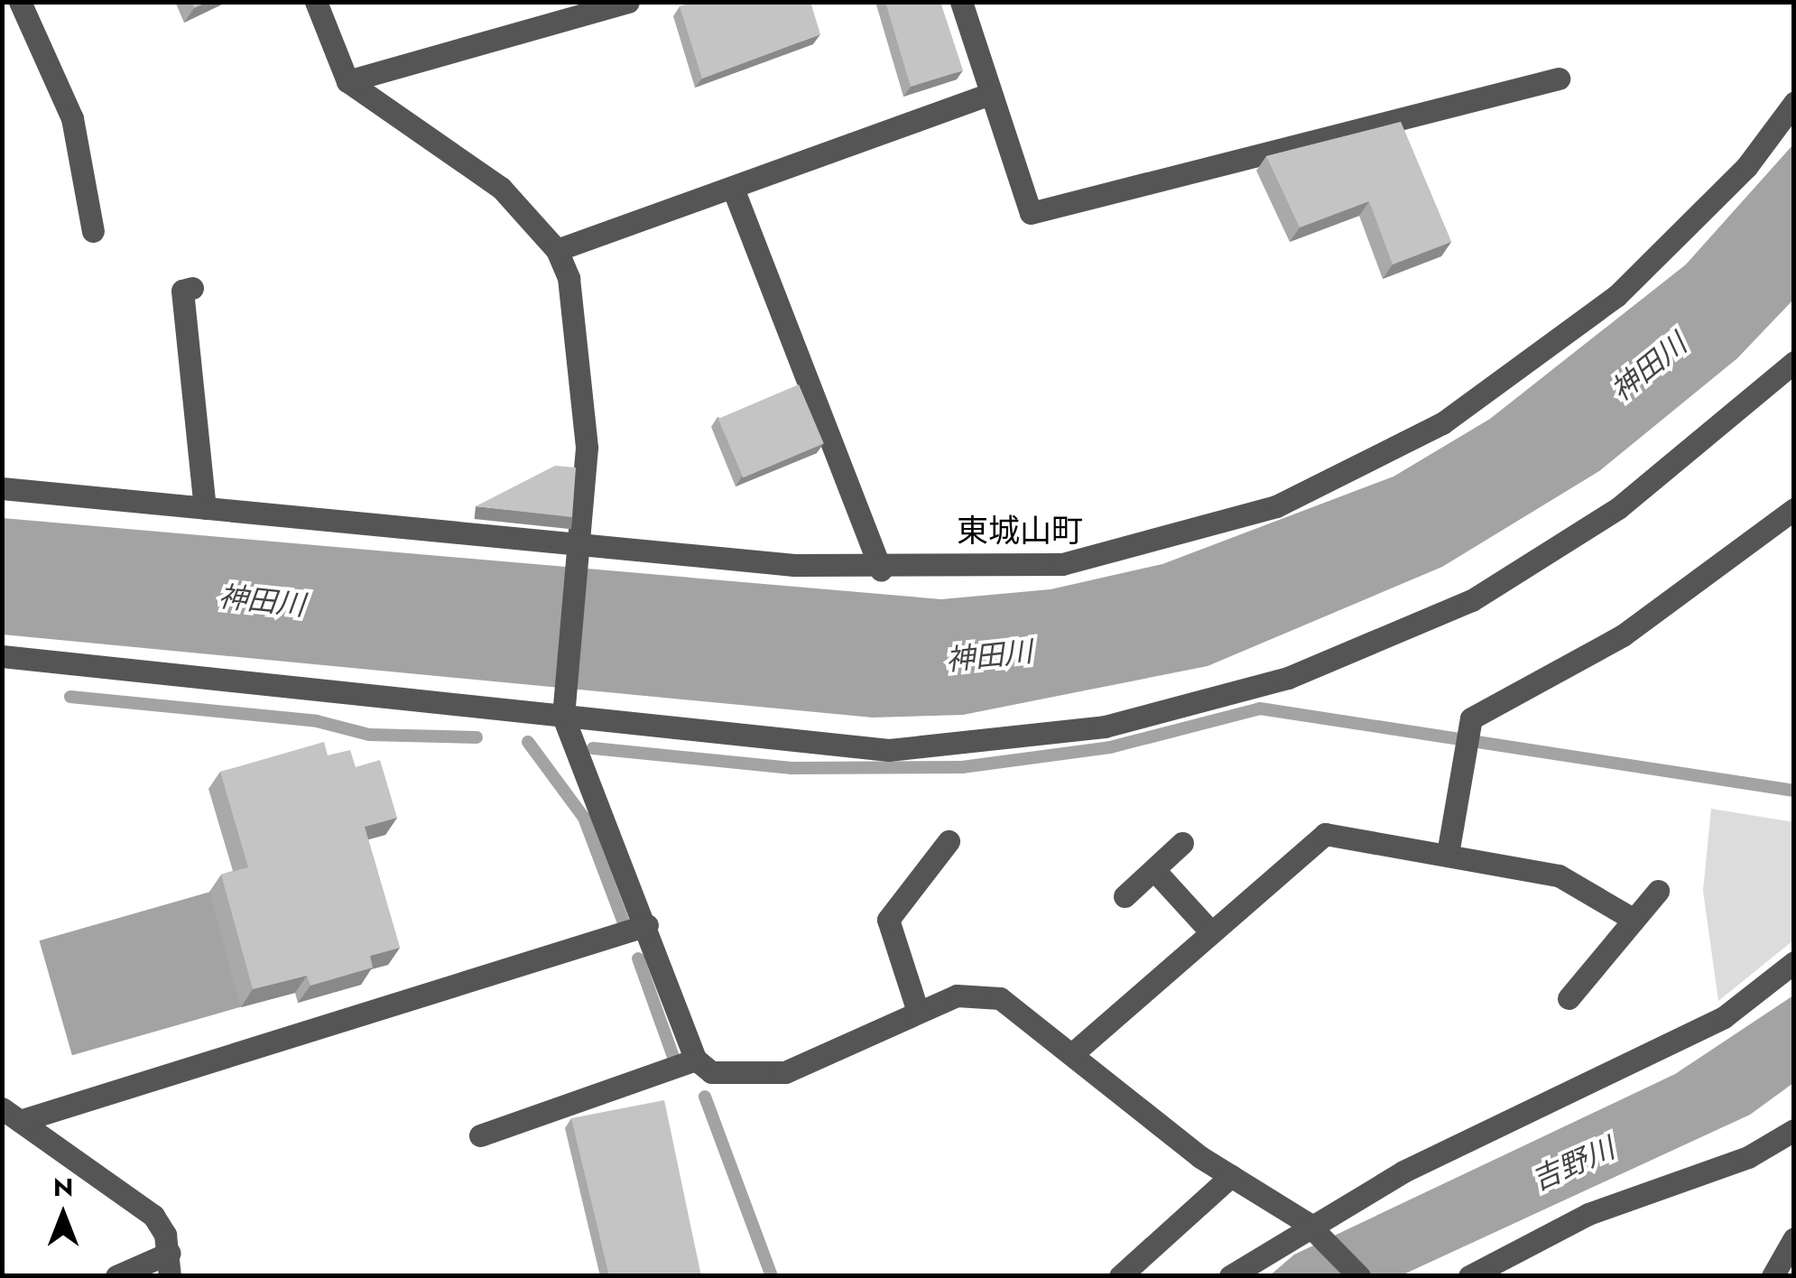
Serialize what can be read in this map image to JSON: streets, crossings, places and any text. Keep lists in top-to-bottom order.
{
  "districts": ["東城山町"],
  "water": ["神田川", "吉野川"],
  "north": "top"
}
